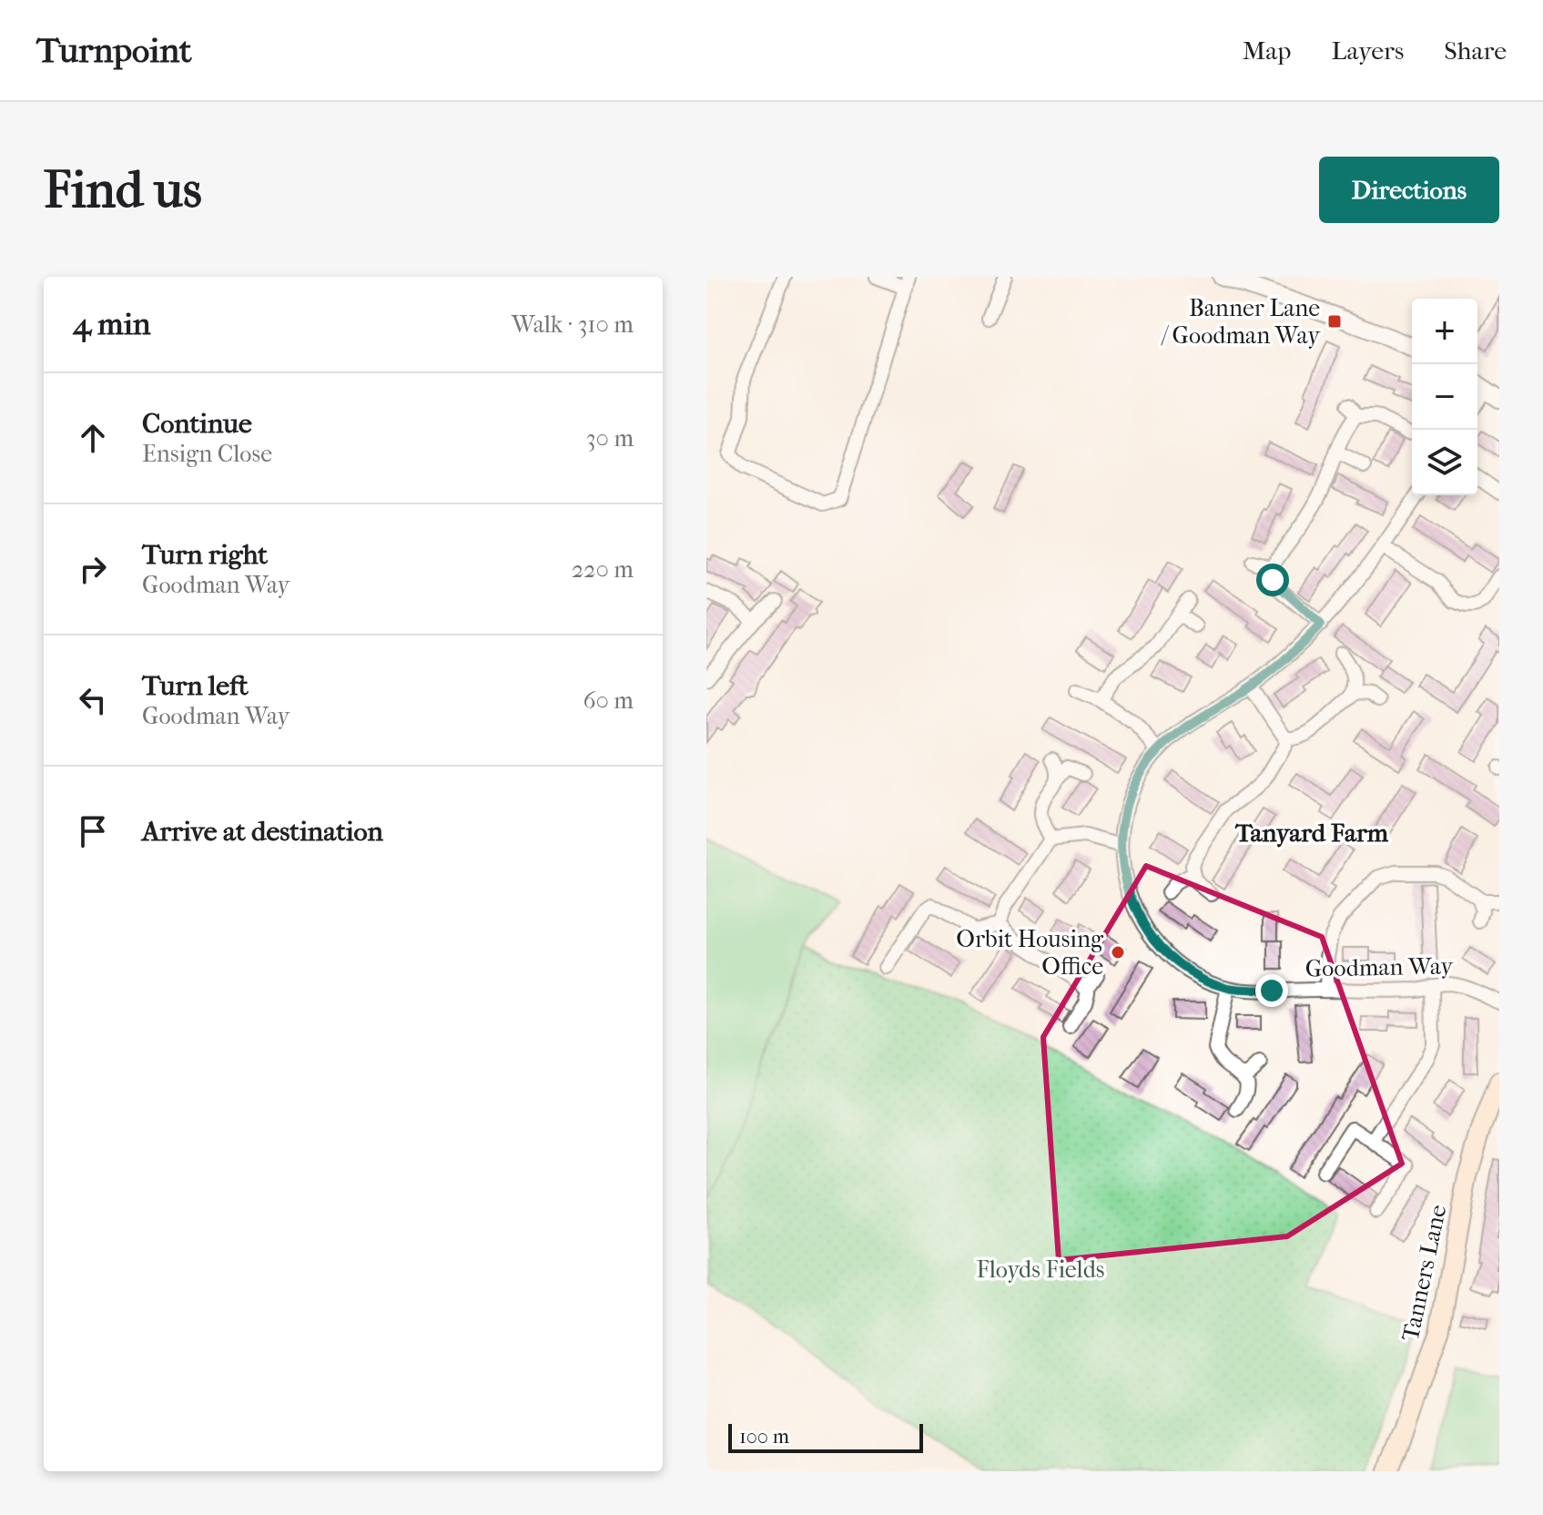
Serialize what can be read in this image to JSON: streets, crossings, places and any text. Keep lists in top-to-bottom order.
{
  "streets": {
    "main road": ["Tanners Lane"],
    "street": ["Goodman Way"]
  },
  "districts": ["Tanyard Farm"],
  "parks": ["Floyds Fields"],
  "places": {
    "transit": ["Banner Lane / Goodman Way"],
    "other": ["Orbit Housing Office"]
  },
  "scale_bar": "100 m",
  "page": {
    "header": "Turnpoint",
    "nav": ["Map", "Layers", "Share"],
    "buttons": "Directions",
    "title": "Find us",
    "heading": ["4 min", "Walk · 310 m"],
    "map_buttons": ["+", "−"],
    "list": [
      ["Continue", "Ensign Close", "30 m"],
      ["Turn right", "Goodman Way", "220 m"],
      ["Turn left", "Goodman Way", "60 m"],
      "Arrive at destination"
    ],
    "scale": "100 m"
  }
}
